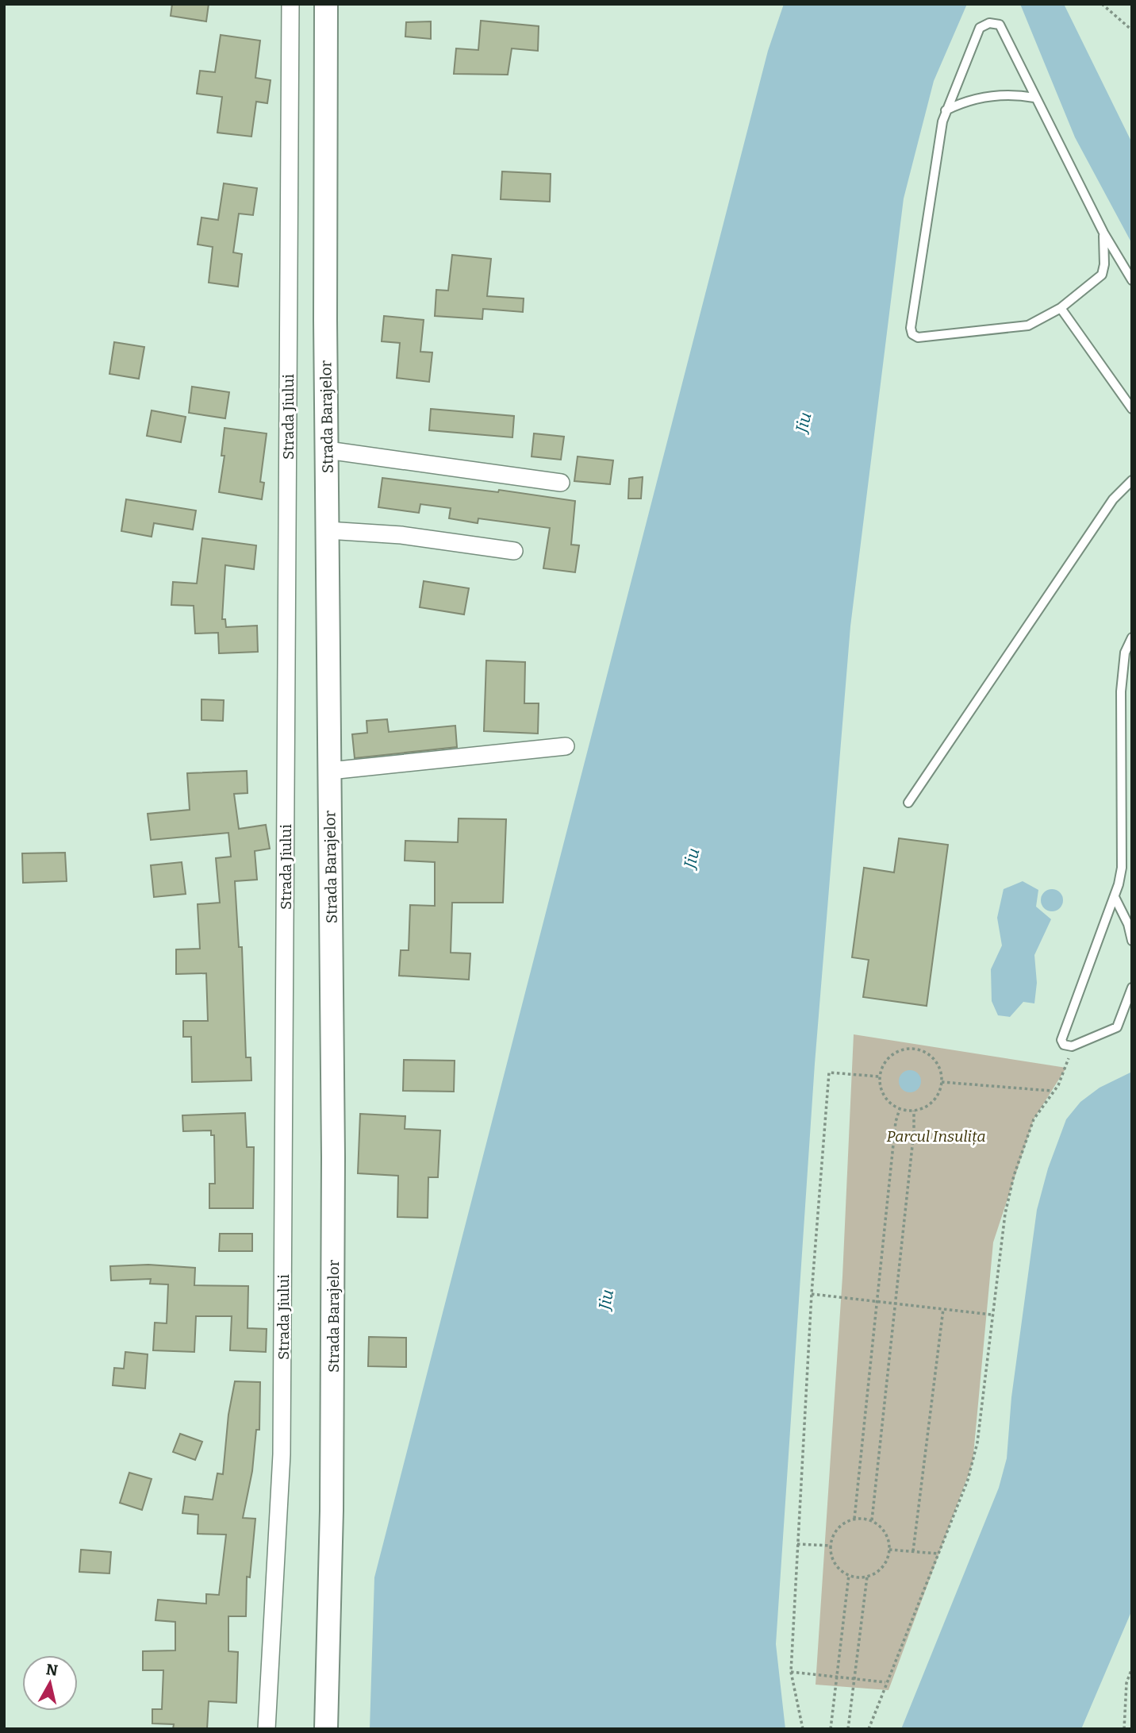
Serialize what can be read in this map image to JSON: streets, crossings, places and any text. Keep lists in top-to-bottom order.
{
  "streets": {
    "main road": ["Strada Barajelor"],
    "street": ["Strada Jiului"]
  },
  "water": ["Jiu"],
  "parks": ["Parcul Insulița"],
  "north": "top"
}
